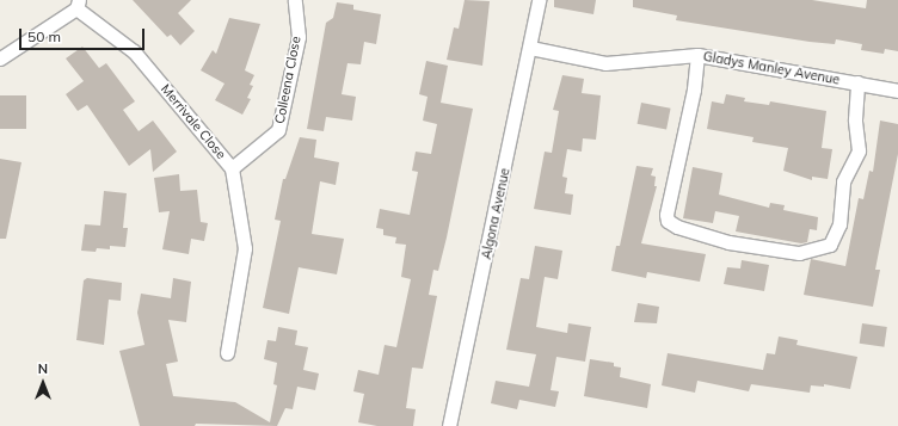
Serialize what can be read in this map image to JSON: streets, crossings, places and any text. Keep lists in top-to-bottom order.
{
  "streets": {
    "street": [
      "Gladys Manley Avenue",
      "Colleena Close",
      "Merrivale Close",
      "Algona Avenue"
    ]
  },
  "crossings": [
    ["Gladys Manley Avenue", "Algona Avenue"],
    ["Colleena Close", "Merrivale Close"]
  ],
  "scale_bar": "50 m",
  "north": "top"
}
